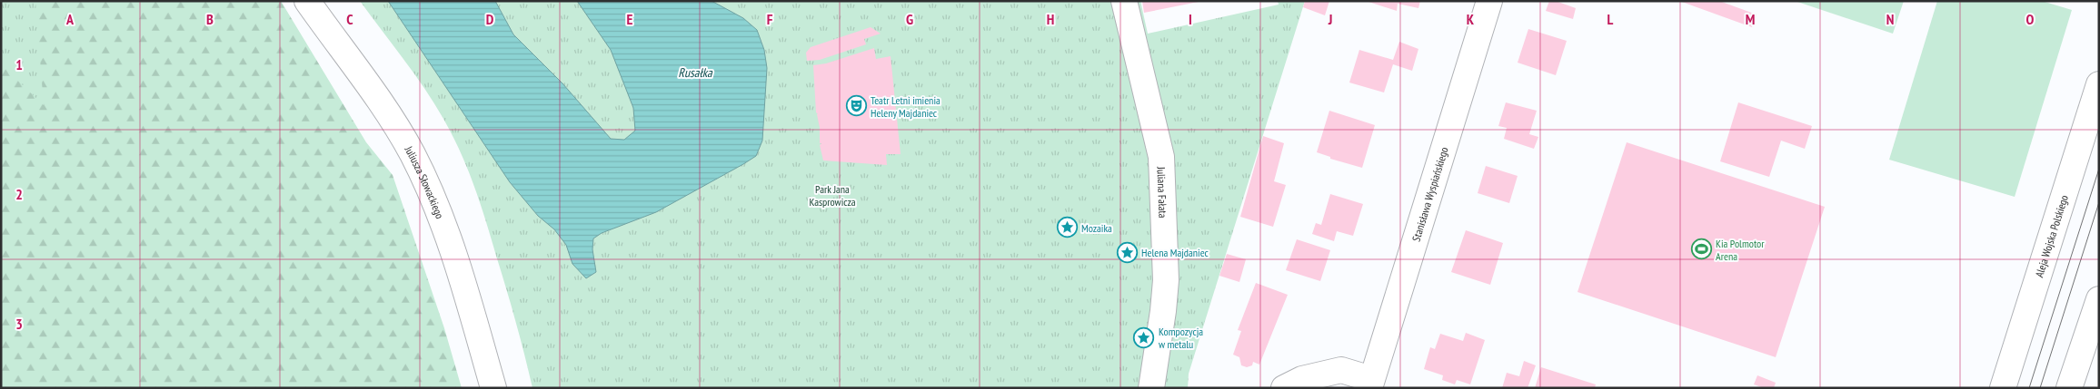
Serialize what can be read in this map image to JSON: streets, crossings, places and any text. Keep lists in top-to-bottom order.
{
  "streets": {
    "street": [
      "Juliusza Słowackiego",
      "Juliana Fałata",
      "Stanisława Wyspiańskiego",
      "Aleja Wojska Polskiego"
    ]
  },
  "water": ["Rusałka"],
  "parks": ["Park Jana Kasprowicza"],
  "places": {
    "theatre": ["Teatr Letni imienia Heleny Majdaniec"],
    "place": ["Mozaika", "Helena Majdaniec", "Kompozycja w metalu"],
    "sports": ["Kia Polmotor Arena"]
  },
  "grid": {
    "columns": [
      "A",
      "B",
      "C",
      "D",
      "E",
      "F",
      "G",
      "H",
      "I",
      "J",
      "K",
      "L",
      "M",
      "N",
      "O"
    ],
    "rows": ["1", "2", "3"]
  }
}
